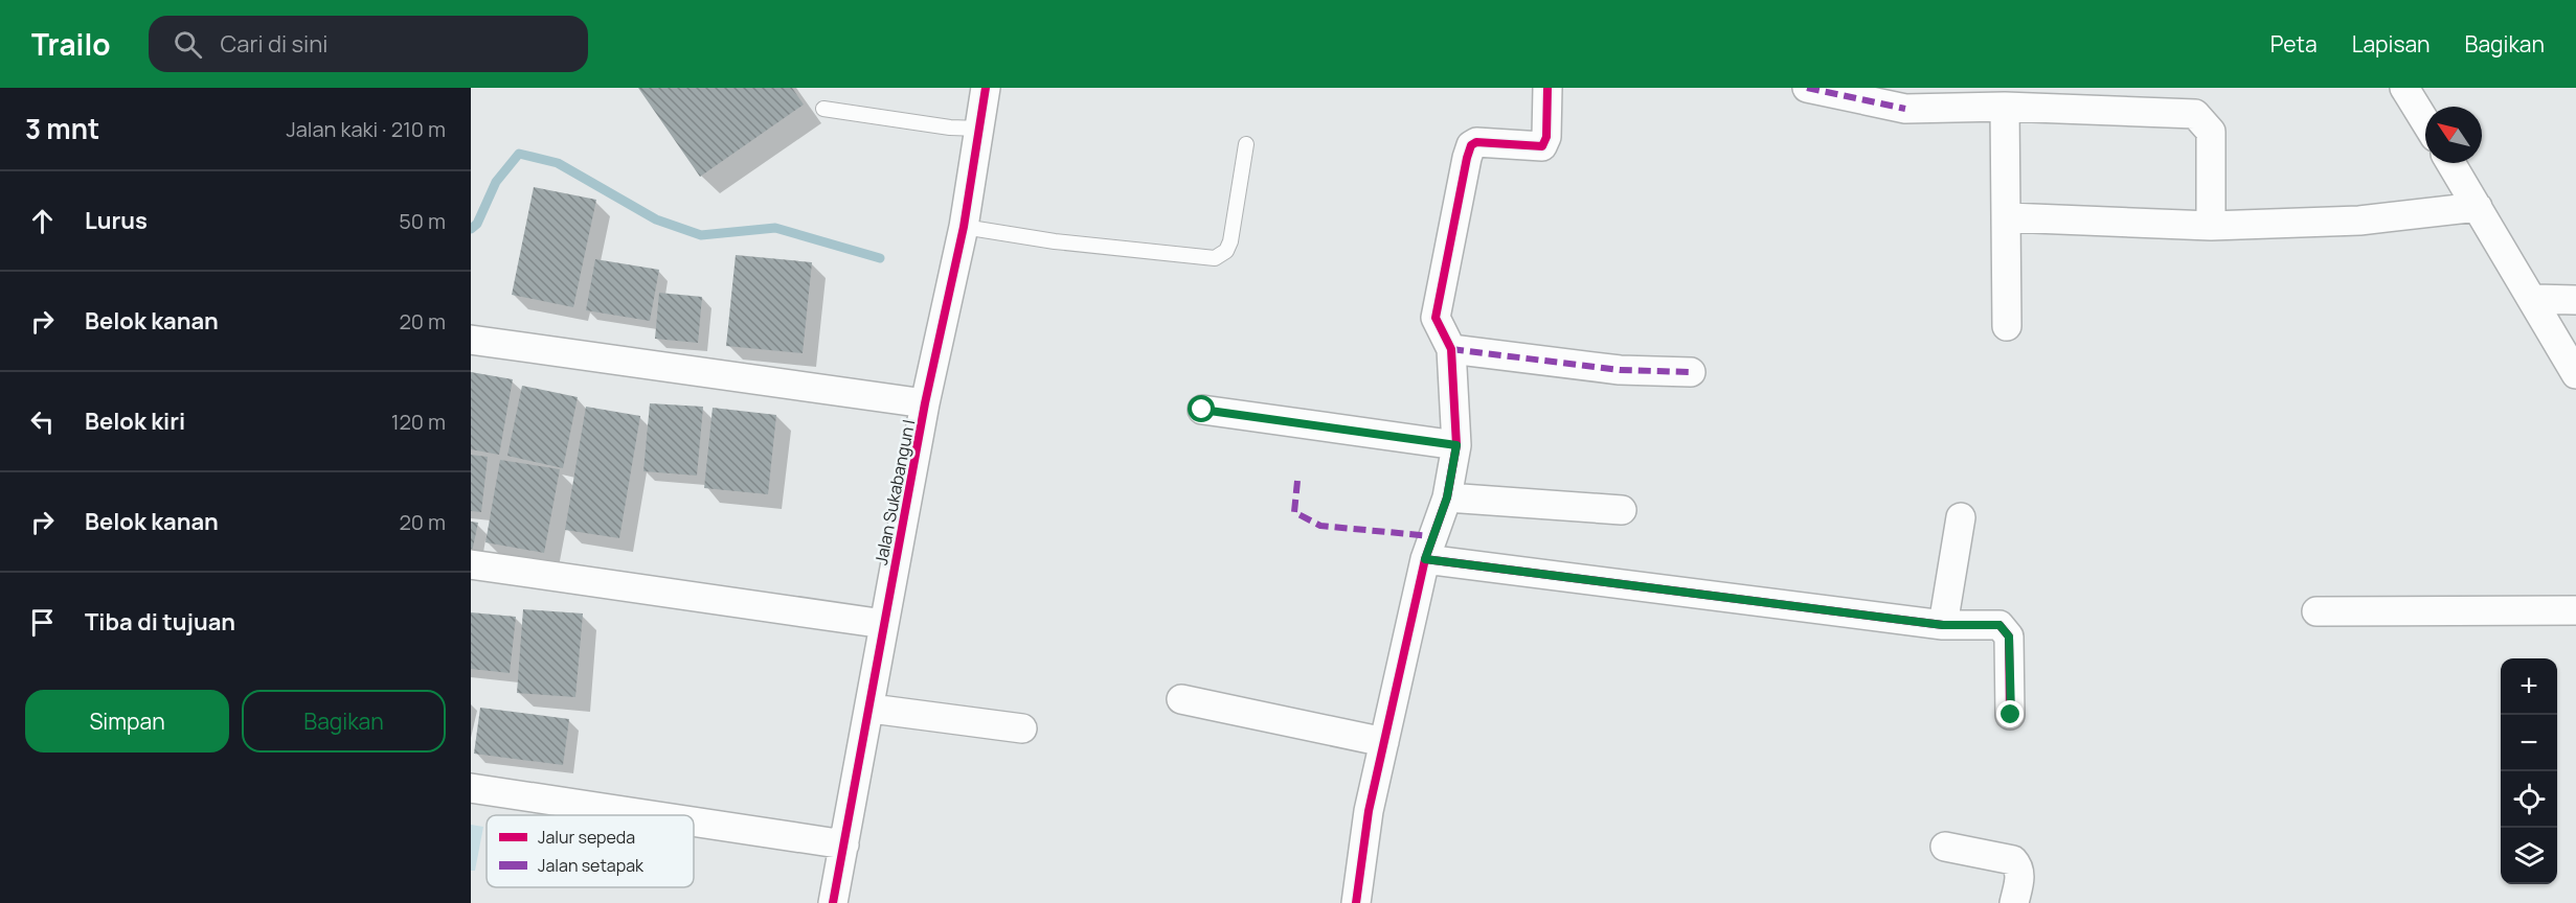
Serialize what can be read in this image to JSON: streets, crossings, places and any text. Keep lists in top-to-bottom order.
{
  "streets": {
    "street": ["Jalan Sukabangun I"]
  },
  "legend": ["Jalur sepeda", "Jalan setapak"],
  "north": "top left",
  "page": {
    "header": "Trailo",
    "search": "Cari di sini",
    "nav": ["Peta", "Lapisan", "Bagikan"],
    "heading": ["3 mnt", "Jalan kaki · 210 m"],
    "list": [
      ["Lurus", "50 m"],
      ["Belok kanan", "20 m"],
      ["Belok kiri", "120 m"],
      ["Belok kanan", "20 m"],
      "Tiba di tujuan"
    ],
    "map_buttons": ["+", "−"],
    "buttons": ["Simpan", "Bagikan"]
  }
}
